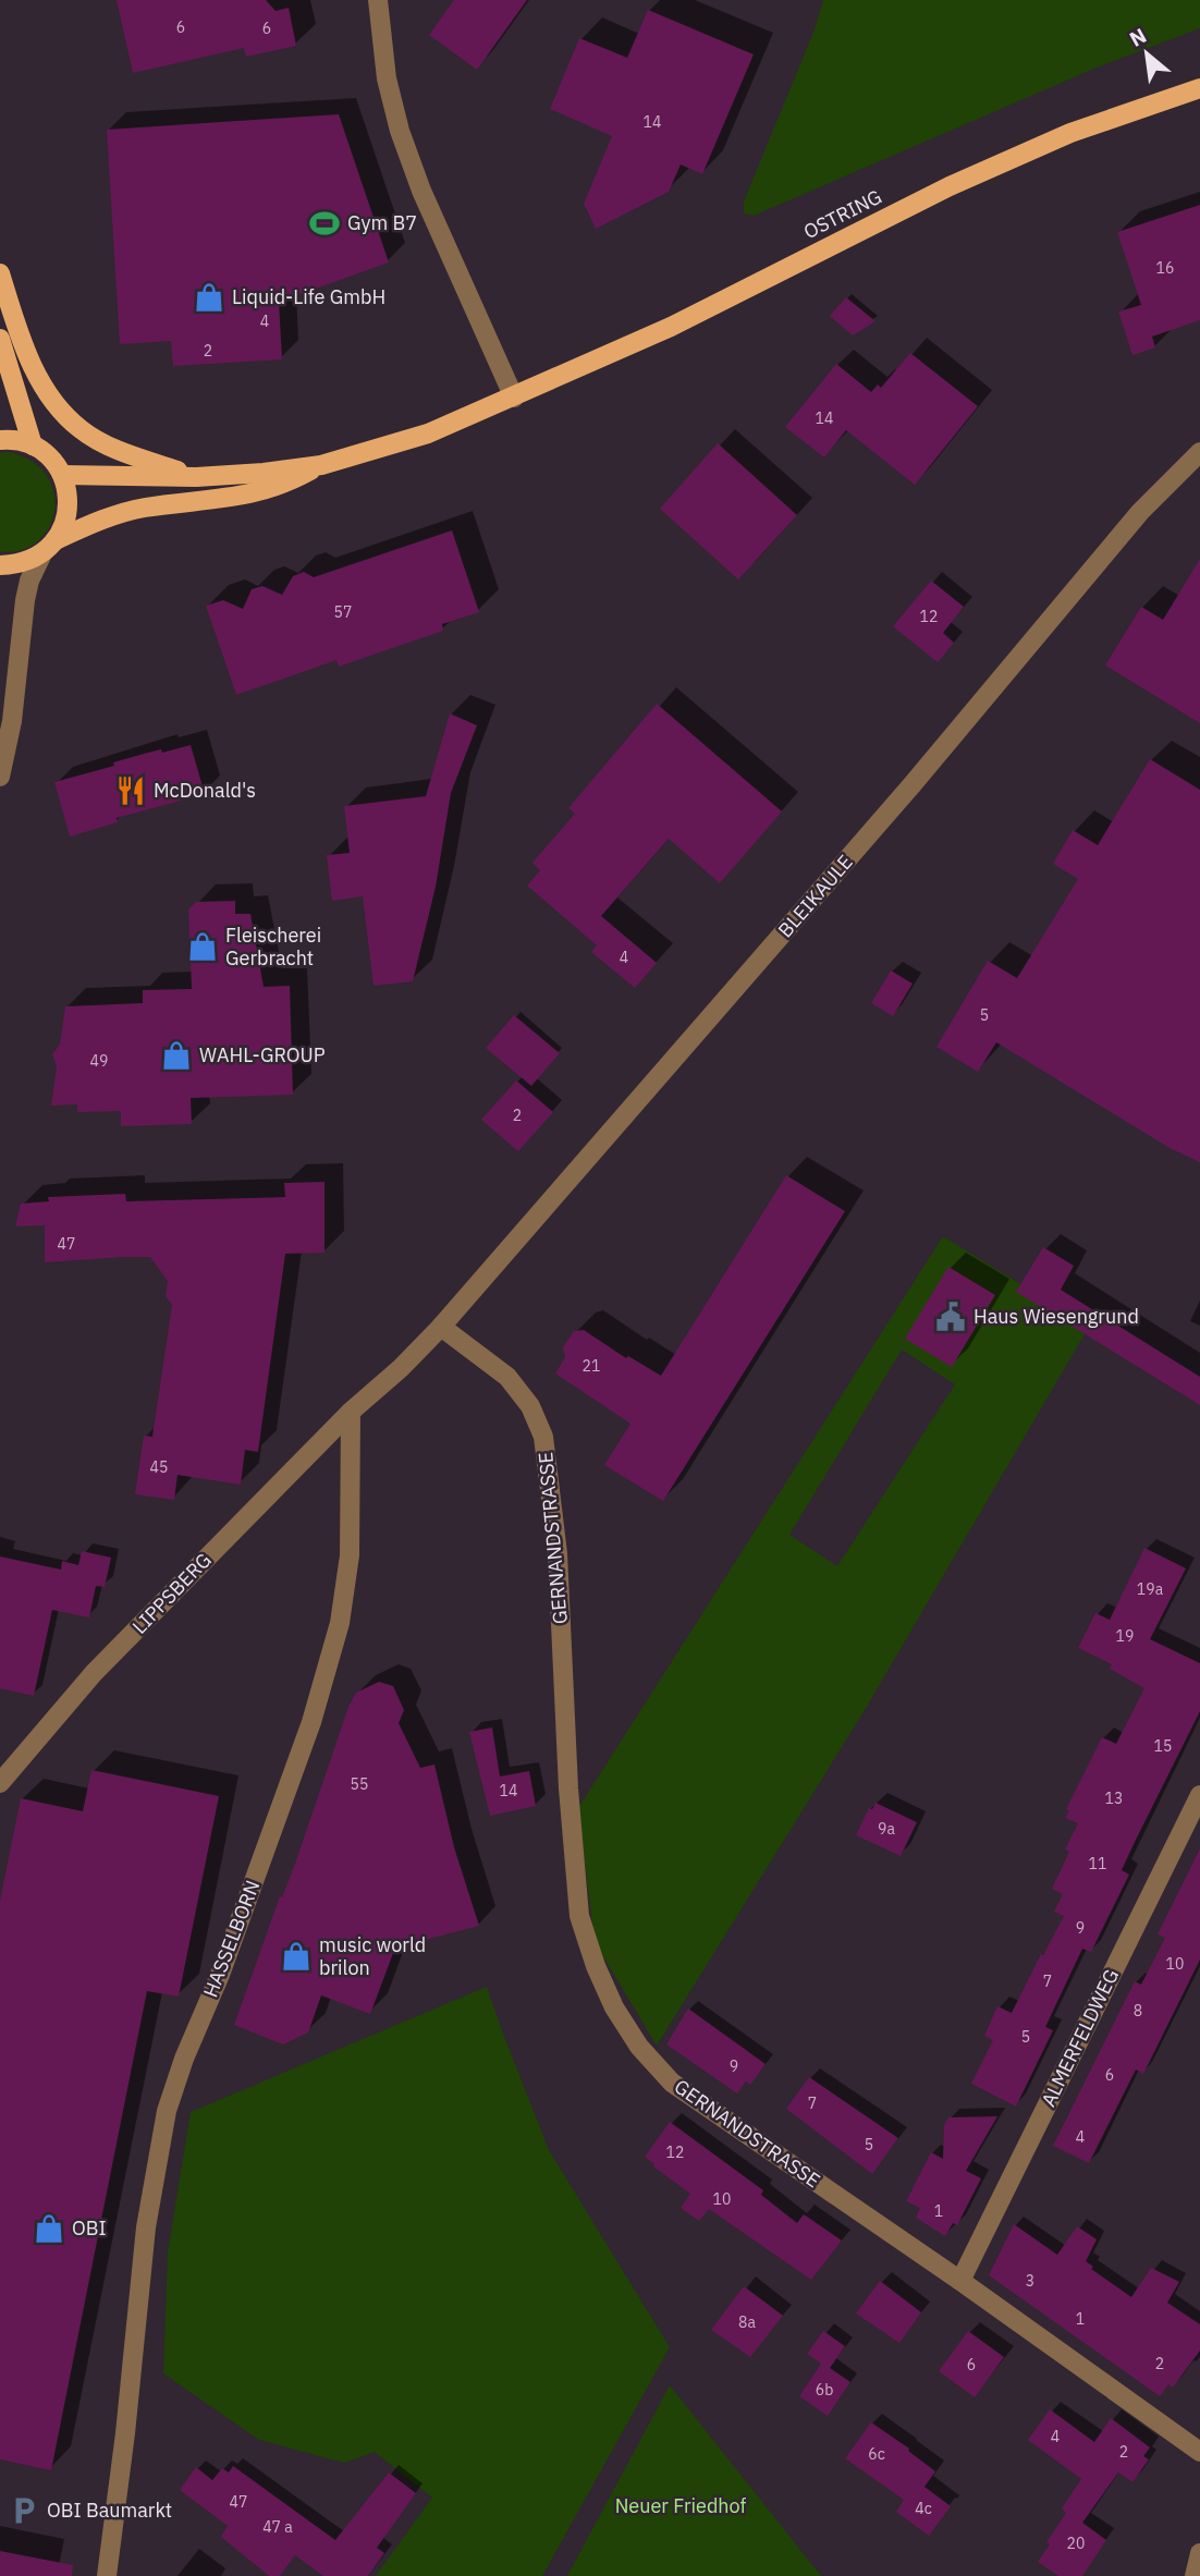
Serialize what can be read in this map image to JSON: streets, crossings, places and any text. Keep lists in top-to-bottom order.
{
  "streets": {
    "main road": ["OSTRING"],
    "street": [
      "BLEIKAULE",
      "GERNANDSTRASSE",
      "LIPPSBERG",
      "HASSELBORN",
      "ALMERFELDWEG"
    ]
  },
  "crossings": [
    ["BLEIKAULE", "GERNANDSTRASSE"],
    ["GERNANDSTRASSE", "ALMERFELDWEG"],
    ["LIPPSBERG", "HASSELBORN"]
  ],
  "parks": ["Neuer Friedhof"],
  "places": {
    "sports": ["Gym B7"],
    "shop": [
      "Liquid-Life GmbH",
      "Fleischerei Gerbracht",
      "WAHL-GROUP",
      "music world brilon",
      "OBI"
    ],
    "restaurant": ["McDonald's"],
    "public building": ["Haus Wiesengrund"],
    "parking": ["OBI Baumarkt"]
  },
  "house_numbers": [
    "6",
    "6",
    "14",
    "16",
    "4",
    "2",
    "14",
    "57",
    "12",
    "4",
    "5",
    "49",
    "2",
    "47",
    "21",
    "45",
    "19a",
    "19",
    "15",
    "55",
    "14",
    "13",
    "9a",
    "11",
    "9",
    "10",
    "7",
    "8",
    "5",
    "9",
    "6",
    "7",
    "4",
    "5",
    "12",
    "10",
    "1",
    "3",
    "1",
    "8a",
    "2",
    "6",
    "6b",
    "4",
    "2",
    "6c",
    "47",
    "4c",
    "47 a",
    "20"
  ],
  "north": "top left"
}
